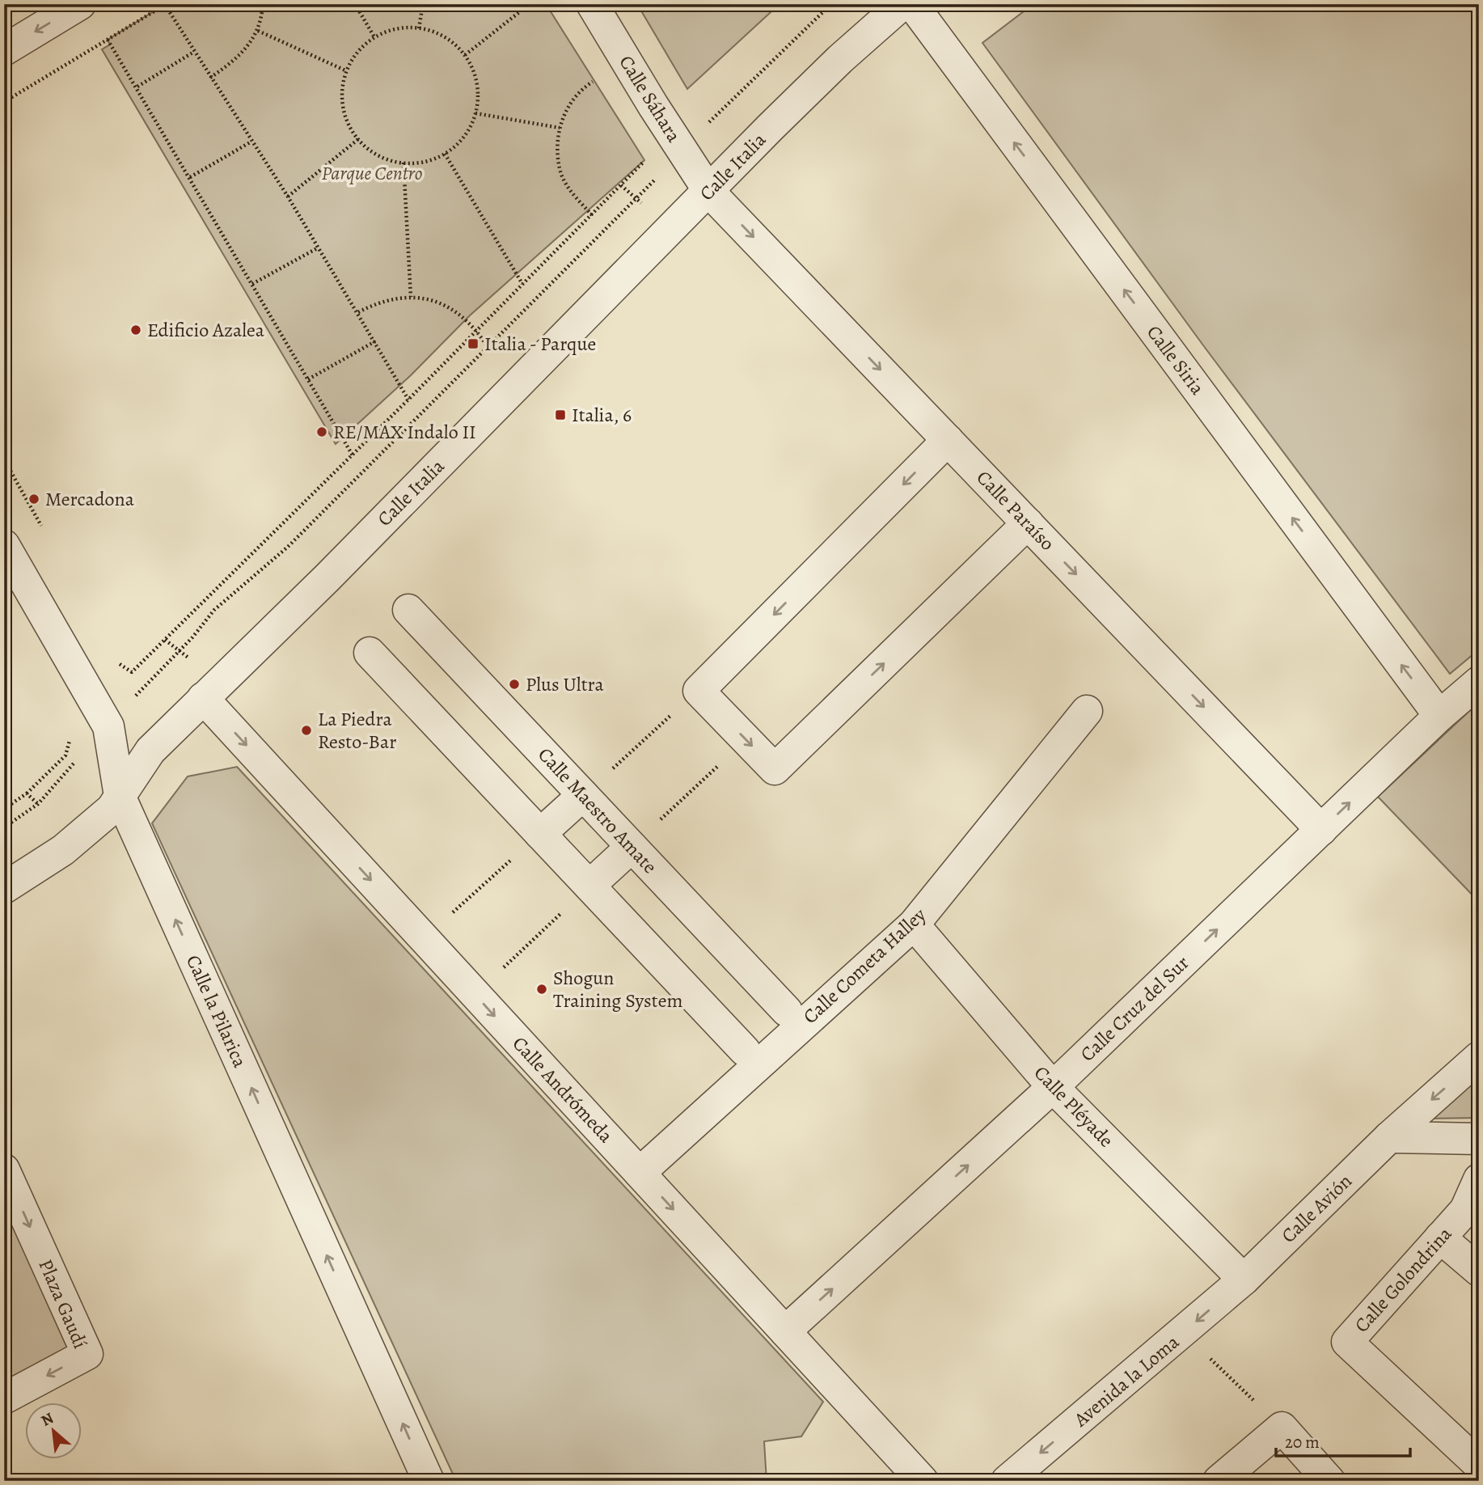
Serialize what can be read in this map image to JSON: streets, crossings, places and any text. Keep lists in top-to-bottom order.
{
  "streets": {
    "street": [
      "Calle Sáhara",
      "Calle Italia",
      "Calle Siria",
      "Calle Paraíso",
      "Calle Maestro Amate",
      "Calle Cometa Halley",
      "Calle Cruz del Sur",
      "Calle la Pilarica",
      "Calle Andrómeda",
      "Calle Pléyade",
      "Calle Avión",
      "Calle Golondrina",
      "Plaza Gaudí",
      "Avenida la Loma"
    ]
  },
  "crossings": [
    ["Calle Sáhara", "Calle Italia"],
    ["Calle Sáhara", "Calle Paraíso"],
    ["Calle Italia", "Calle Paraíso"],
    ["Calle Italia", "Calle la Pilarica"],
    ["Calle Italia", "Calle Andrómeda"],
    ["Calle Siria", "Calle Cruz del Sur"],
    ["Calle Paraíso", "Calle Cruz del Sur"],
    ["Calle Cometa Halley", "Calle Andrómeda"],
    ["Calle Cometa Halley", "Calle Pléyade"],
    ["Calle Cruz del Sur", "Calle Andrómeda"],
    ["Calle Cruz del Sur", "Calle Pléyade"],
    ["Calle Pléyade", "Calle Avión"],
    ["Calle Pléyade", "Avenida la Loma"],
    ["Calle Avión", "Avenida la Loma"]
  ],
  "one_way": [
    "Calle Siria",
    "Calle Paraíso",
    "Calle Cruz del Sur",
    "Calle la Pilarica",
    "Calle Avión",
    "Avenida la Loma"
  ],
  "parks": ["Parque Centro"],
  "places": {
    "other": [
      "Edificio Azalea",
      "RE/MAX Indalo II",
      "Mercadona",
      "Plus Ultra",
      "La Piedra Resto-Bar",
      "Shogun Training System"
    ],
    "transit": ["Italia - Parque", "Italia, 6"]
  },
  "scale_bar": "20 m",
  "north": "top left"
}
